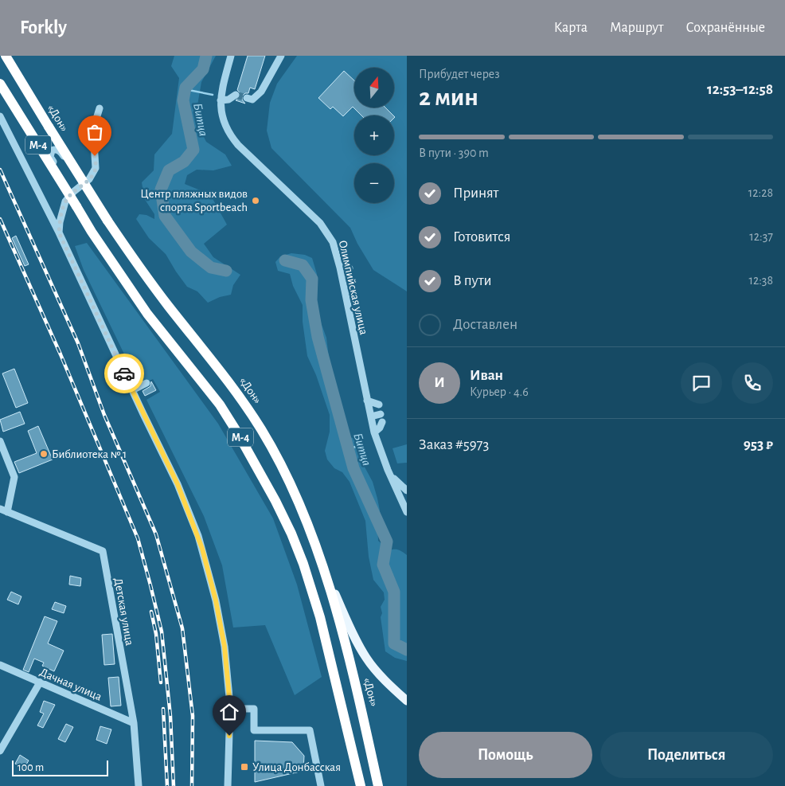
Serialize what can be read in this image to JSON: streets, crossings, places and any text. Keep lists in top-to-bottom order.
{
  "streets": {
    "highway": ["«Дон»", "М-4"],
    "street": ["Олимпийская улица", "Детская улица", "Дачная улица"]
  },
  "crossings": [
    ["Детская улица", "Дачная улица"]
  ],
  "water": ["Битца"],
  "places": {
    "other": ["Центр пляжных видов спорта Sportbeach", "Библиотека № 1"],
    "transit": ["Улица Донбасская"]
  },
  "scale_bar": "100 m",
  "north": "top",
  "page": {
    "header": "Forkly",
    "nav": ["Карта", "Маршрут", "Сохранённые"],
    "heading": ["2 мин", "Прибудет через", "12:53–12:58"],
    "panel": [
      "Иван",
      "Курьер · 4.6",
      "Заказ #5973",
      "953 ₽"
    ],
    "map_buttons": ["+", "−"],
    "bar": "В пути · 390 m",
    "list": [
      ["Принят", "12:28"],
      ["Готовится", "12:37"],
      ["В пути", "12:38"],
      "Доставлен"
    ],
    "round": "И",
    "buttons": ["Помощь", "Поделиться"],
    "scale": "100 m"
  }
}
